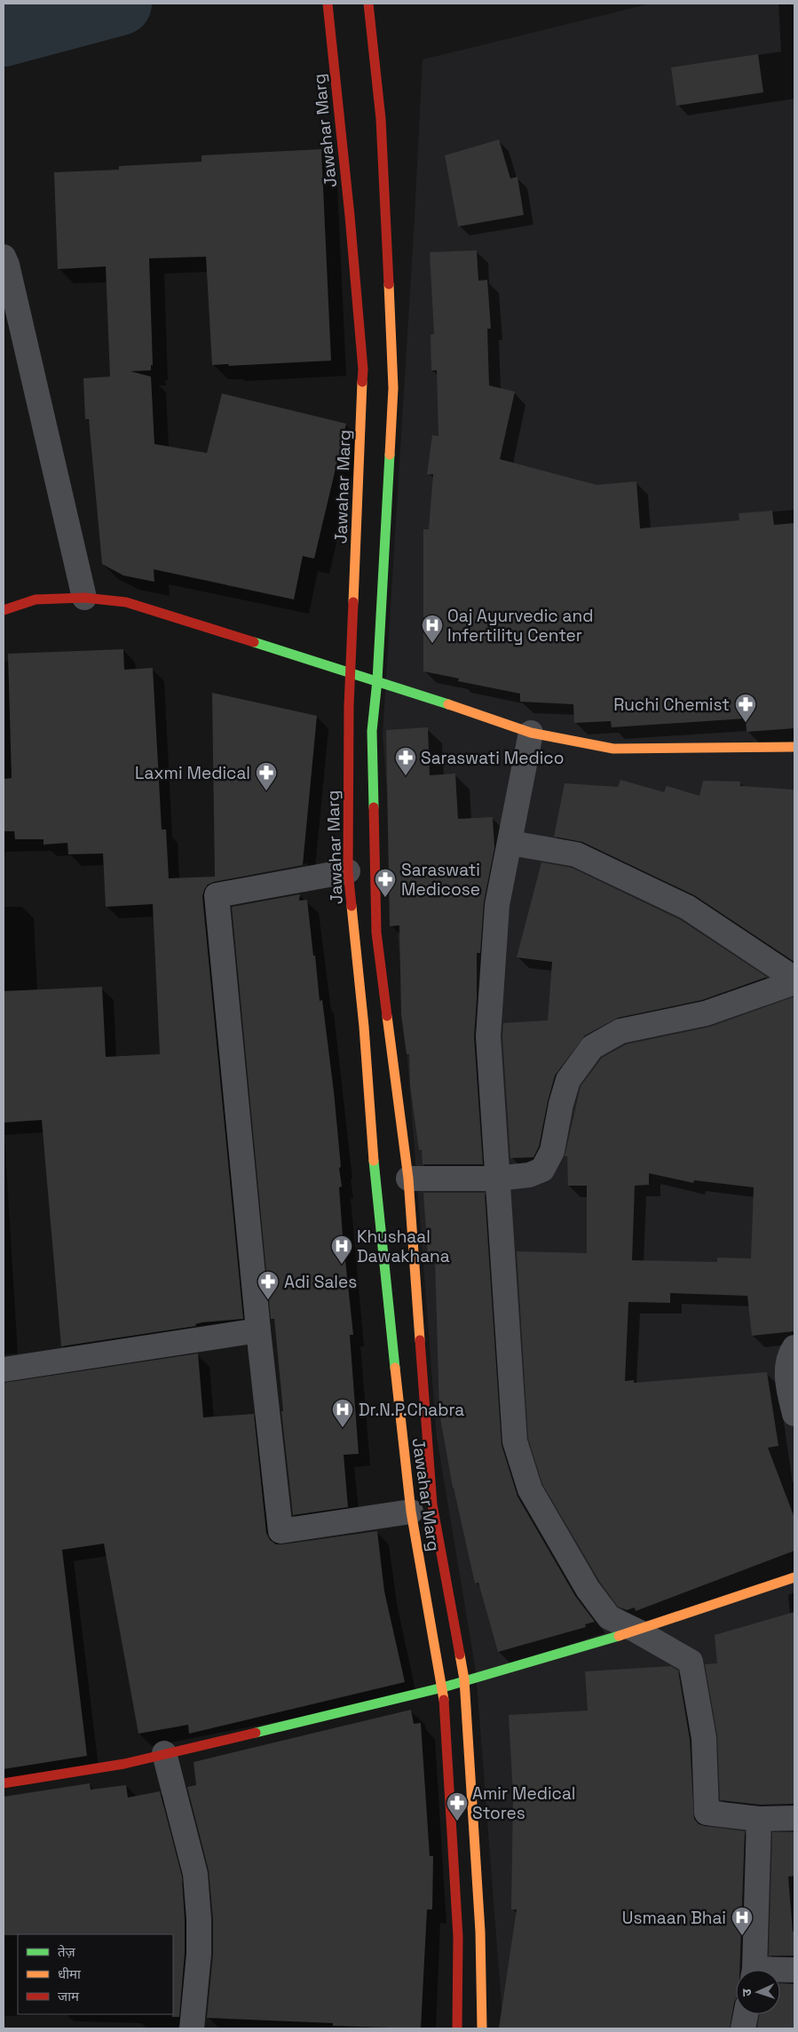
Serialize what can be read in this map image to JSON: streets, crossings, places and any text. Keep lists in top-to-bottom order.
{
  "streets": {
    "main road": ["Jawahar Marg"]
  },
  "places": {
    "hospital": [
      "Oaj Ayurvedic and Infertility Center",
      "Khushaal Dawakhana",
      "Dr.N.P.Chabra",
      "Usmaan Bhai"
    ],
    "pharmacy": [
      "Ruchi Chemist",
      "Saraswati Medico",
      "Laxmi Medical",
      "Saraswati Medicose",
      "Adi Sales",
      "Amir Medical Stores"
    ]
  },
  "legend": ["तेज़", "धीमा", "जाम"],
  "north": "left"
}
